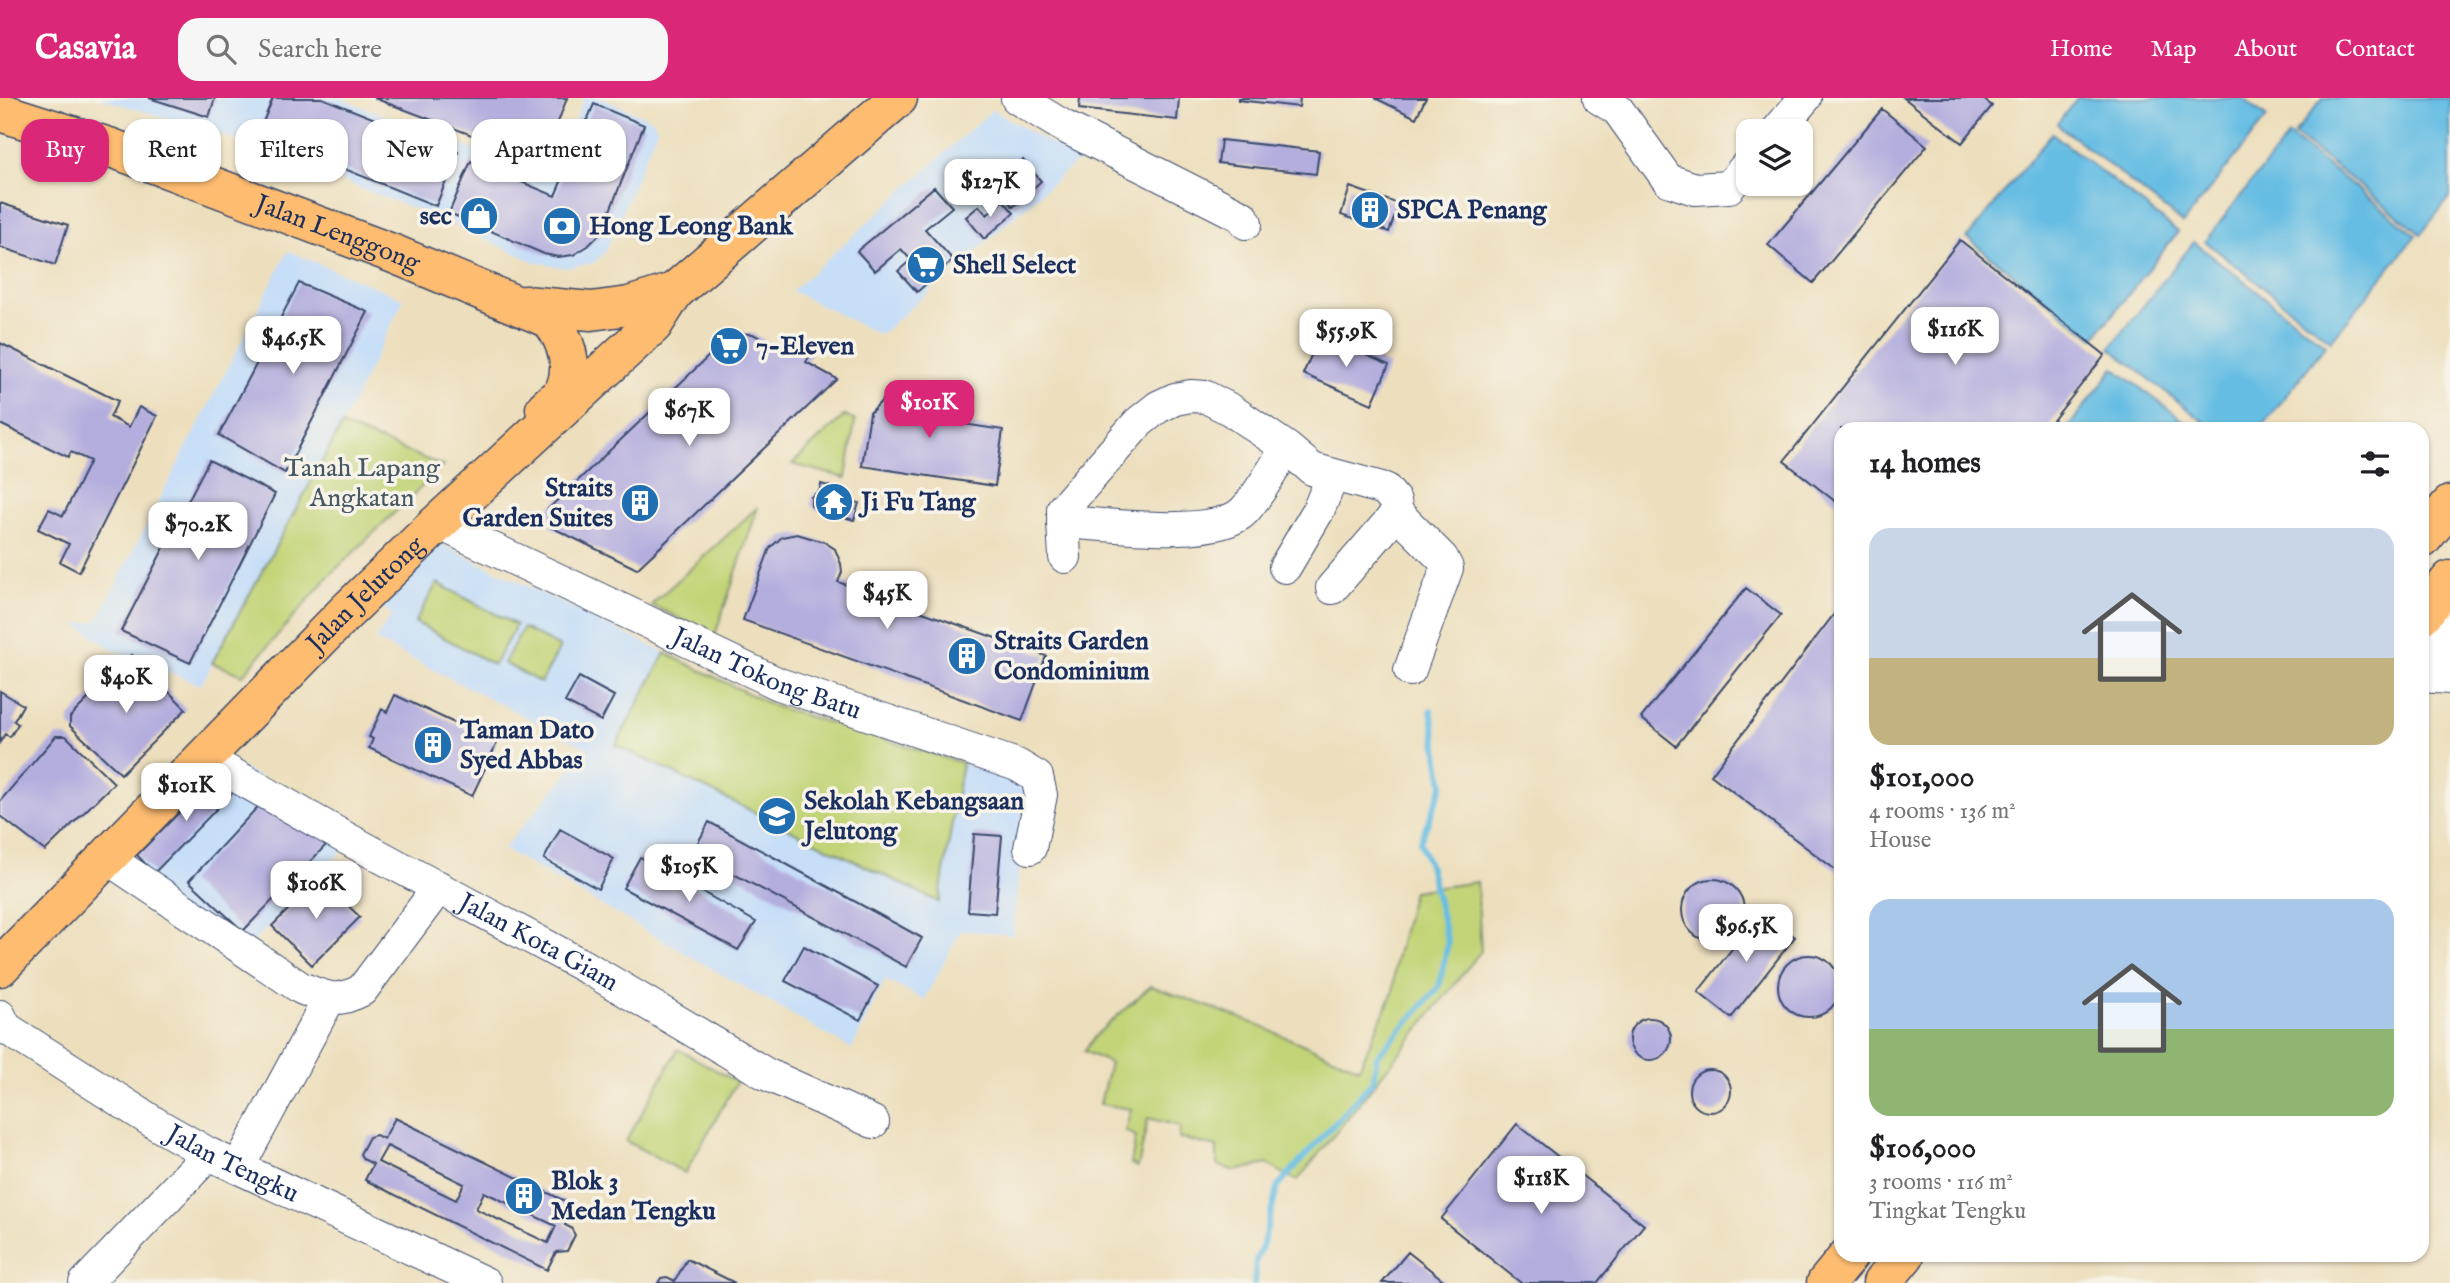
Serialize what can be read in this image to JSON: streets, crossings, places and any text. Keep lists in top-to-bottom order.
{
  "streets": {
    "main road": ["Jalan Lenggong", "Jalan Jelutong"],
    "street": ["Jalan Tokong Batu", "Jalan Kota Giam", "Jalan Tengku"]
  },
  "crossings": [
    ["Jalan Lenggong", "Jalan Jelutong"],
    ["Jalan Jelutong", "Jalan Tokong Batu"],
    ["Jalan Jelutong", "Jalan Kota Giam"]
  ],
  "parks": ["Tanah Lapang Angkatan"],
  "places": {
    "building": [
      "SPCA Penang",
      "Straits Garden Suites",
      "Straits Garden Condominium",
      "Taman Dato Syed Abbas",
      "Blok 3 Medan Tengku"
    ],
    "shop": ["sec"],
    "bank": ["Hong Leong Bank"],
    "supermarket": ["Shell Select", "7-Eleven"],
    "temple": ["Ji Fu Tang"],
    "school or university": ["Sekolah Kebangsaan Jelutong"]
  },
  "page": {
    "header": "Casavia",
    "search": "Search here",
    "nav": [
      "Home",
      "Map",
      "About",
      "Contact"
    ],
    "chip": [
      "Buy",
      "Rent",
      "Filters",
      "New",
      "Apartment"
    ],
    "price": [
      "$127K",
      "$116K",
      "$55.9K",
      "$46.5K",
      "$101K",
      "$67K",
      "$70.2K",
      "$45K",
      "$40K",
      "$101K",
      "$105K",
      "$106K",
      "$96.5K",
      "$118K"
    ],
    "heading": "14 homes",
    "list": [
      {
        "name": "$101,000",
        "note": "4 rooms · 136 m² · House"
      },
      {
        "name": "$106,000",
        "note": "3 rooms · 116 m² · Tingkat Tengku"
      }
    ]
  }
}
